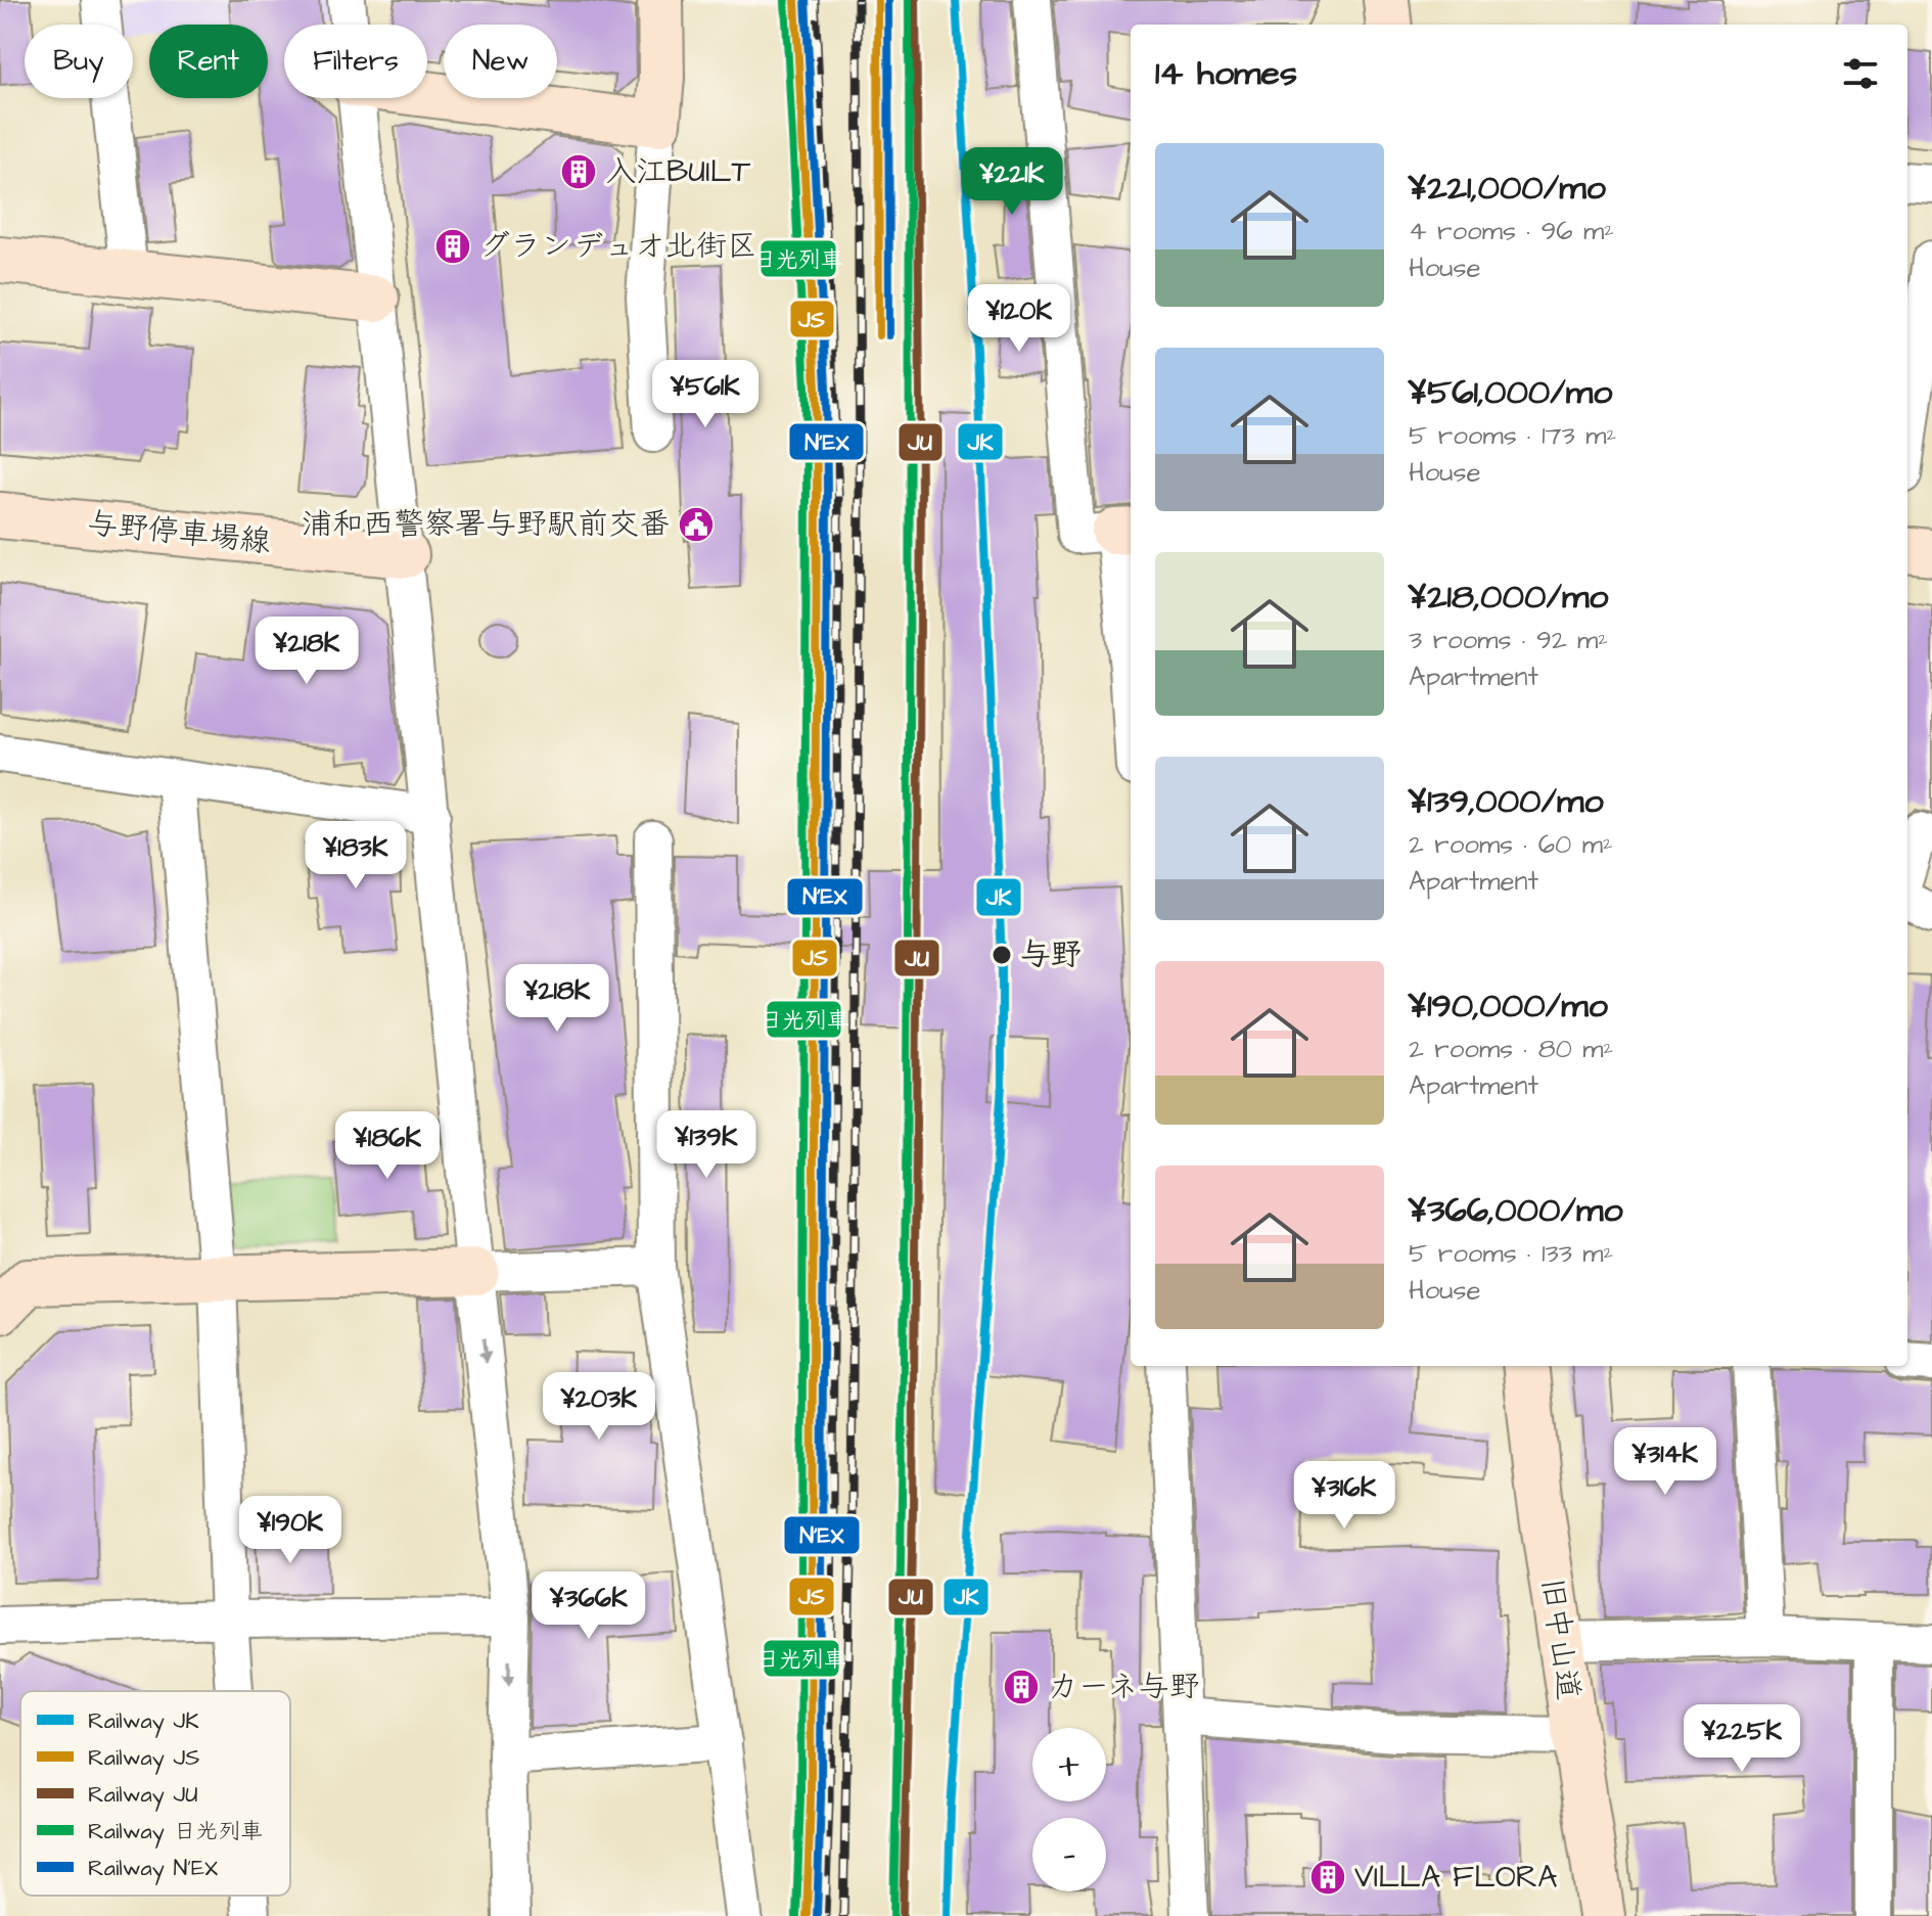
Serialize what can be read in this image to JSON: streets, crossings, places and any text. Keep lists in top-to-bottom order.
{
  "streets": {
    "street": ["与野停車場線", "旧中山道"]
  },
  "places": {
    "building": [
      "入江BUILT",
      "グランデュオ北街区",
      "カーネ与野",
      "VILLA FLORA"
    ],
    "public building": ["浦和西警察署与野駅前交番"],
    "other": ["与野"]
  },
  "lines": [
    "rail line JK",
    "rail line JS",
    "rail line JU",
    "rail line 日光列車",
    "rail line N'EX"
  ],
  "legend": [
    "Railway JK",
    "Railway JS",
    "Railway JU",
    "Railway 日光列車",
    "Railway N'EX"
  ],
  "page": {
    "chip": [
      "Buy",
      "Rent",
      "Filters",
      "New"
    ],
    "heading": "14 homes",
    "list": [
      {
        "name": "¥221,000/mo",
        "note": "4 rooms · 96 m² · House"
      },
      {
        "name": "¥561,000/mo",
        "note": "5 rooms · 173 m² · House"
      },
      {
        "name": "¥218,000/mo",
        "note": "3 rooms · 92 m² · Apartment"
      },
      {
        "name": "¥139,000/mo",
        "note": "2 rooms · 60 m² · Apartment"
      },
      {
        "name": "¥190,000/mo",
        "note": "2 rooms · 80 m² · Apartment"
      },
      {
        "name": "¥366,000/mo",
        "note": "5 rooms · 133 m² · House"
      }
    ],
    "price": [
      "¥221K",
      "¥120K",
      "¥561K",
      "¥218K",
      "¥183K",
      "¥218K",
      "¥139K",
      "¥186K",
      "¥203K",
      "¥314K",
      "¥316K",
      "¥190K",
      "¥366K",
      "¥225K"
    ],
    "map_buttons": ["+", "−"]
  }
}
